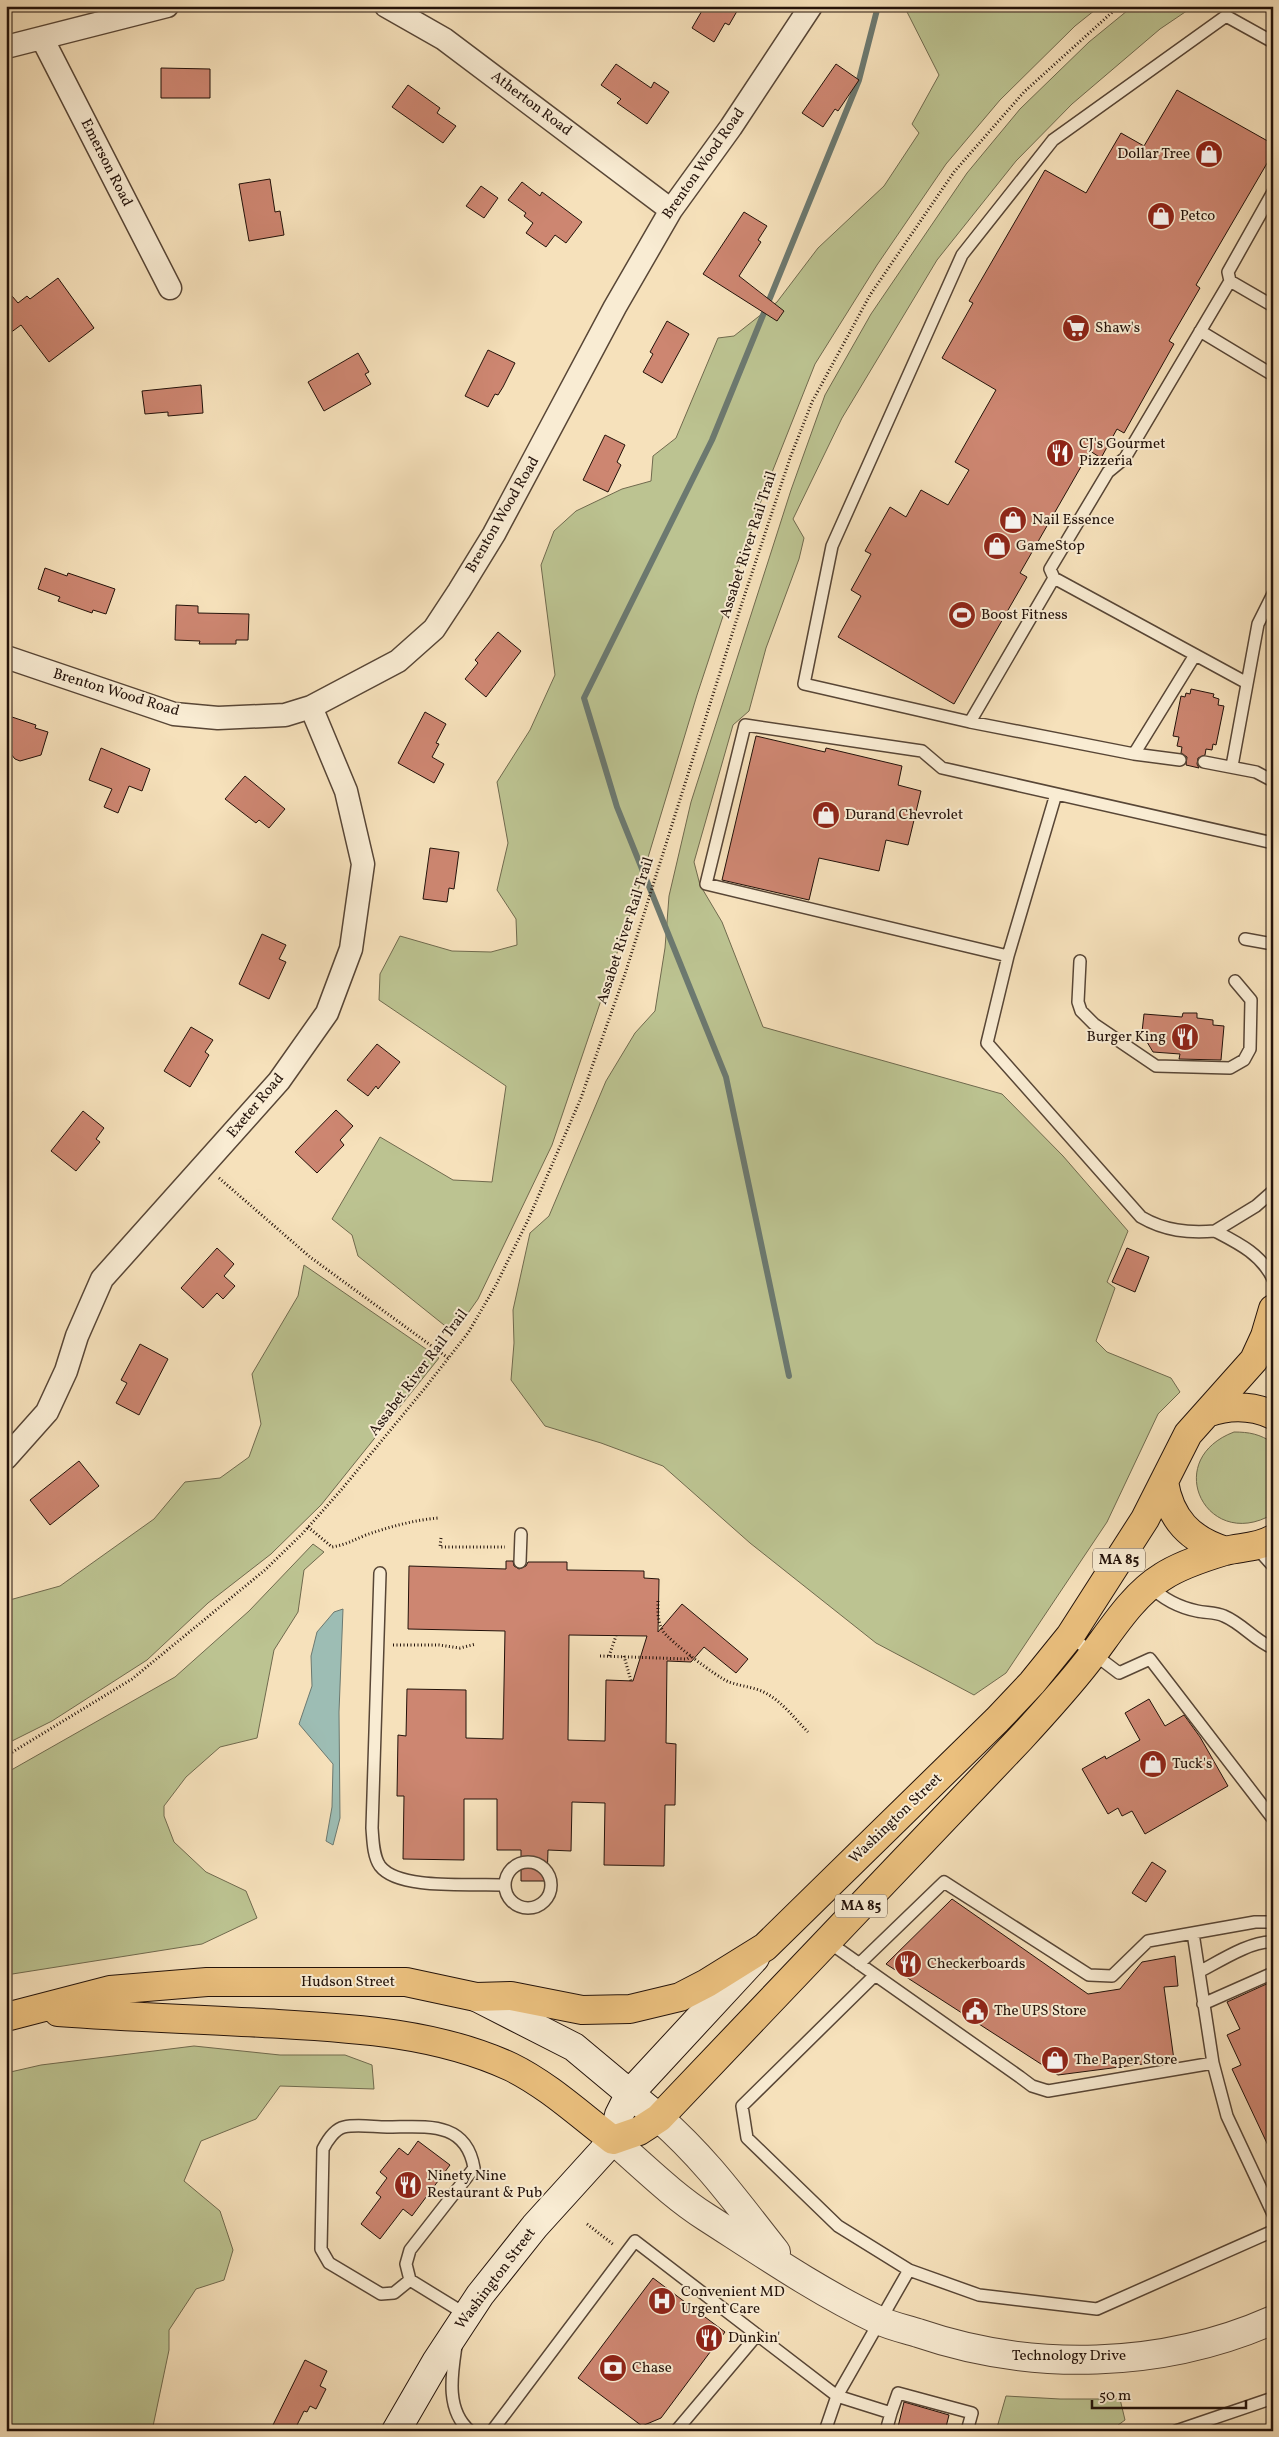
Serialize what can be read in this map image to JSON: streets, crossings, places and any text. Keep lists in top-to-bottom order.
{
  "streets": {
    "main road": ["MA 85", "Washington Street", "Hudson Street"],
    "street": [
      "Atherton Road",
      "Emerson Road",
      "Brenton Wood Road",
      "Exeter Road",
      "Technology Drive"
    ],
    "path": ["Assabet River Rail Trail"]
  },
  "crossings": [
    ["Atherton Road", "Brenton Wood Road"],
    ["Brenton Wood Road", "Exeter Road"],
    ["Washington Street", "Hudson Street"],
    ["Washington Street", "Technology Drive"],
    ["Hudson Street", "Technology Drive"]
  ],
  "places": {
    "shop": [
      "Dollar Tree",
      "Petco",
      "Nail Essence",
      "GameStop",
      "Durand Chevrolet",
      "Tuck's",
      "The Paper Store"
    ],
    "supermarket": ["Shaw's"],
    "restaurant": [
      "CJ's Gourmet Pizzeria",
      "Burger King",
      "Checkerboards",
      "Ninety Nine Restaurant & Pub",
      "Dunkin'"
    ],
    "sports": ["Boost Fitness"],
    "public building": ["The UPS Store"],
    "hospital": ["Convenient MD Urgent Care"],
    "bank": ["Chase"]
  },
  "scale_bar": "50 m"
}
